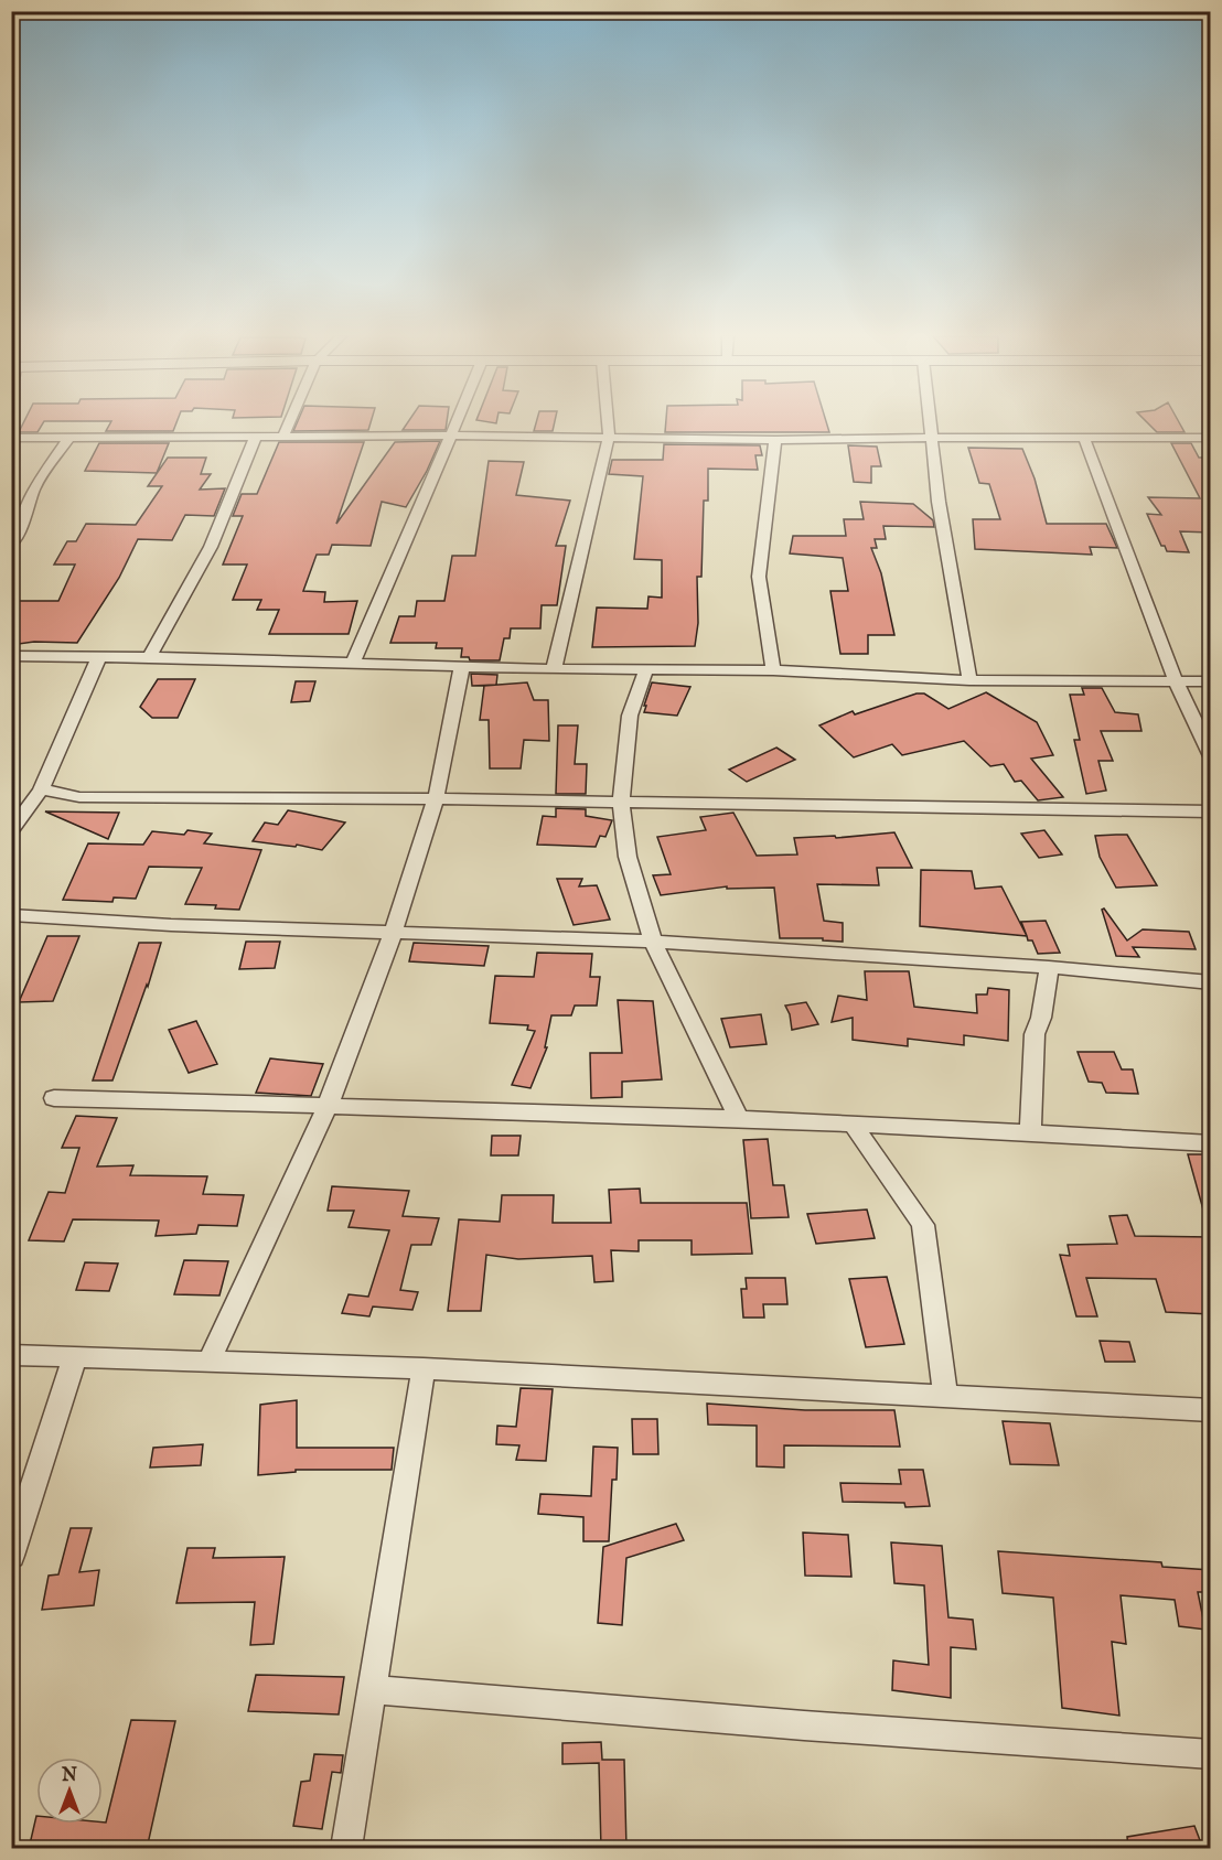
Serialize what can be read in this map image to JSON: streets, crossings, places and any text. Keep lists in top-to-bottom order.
{
  "north": "top"
}
